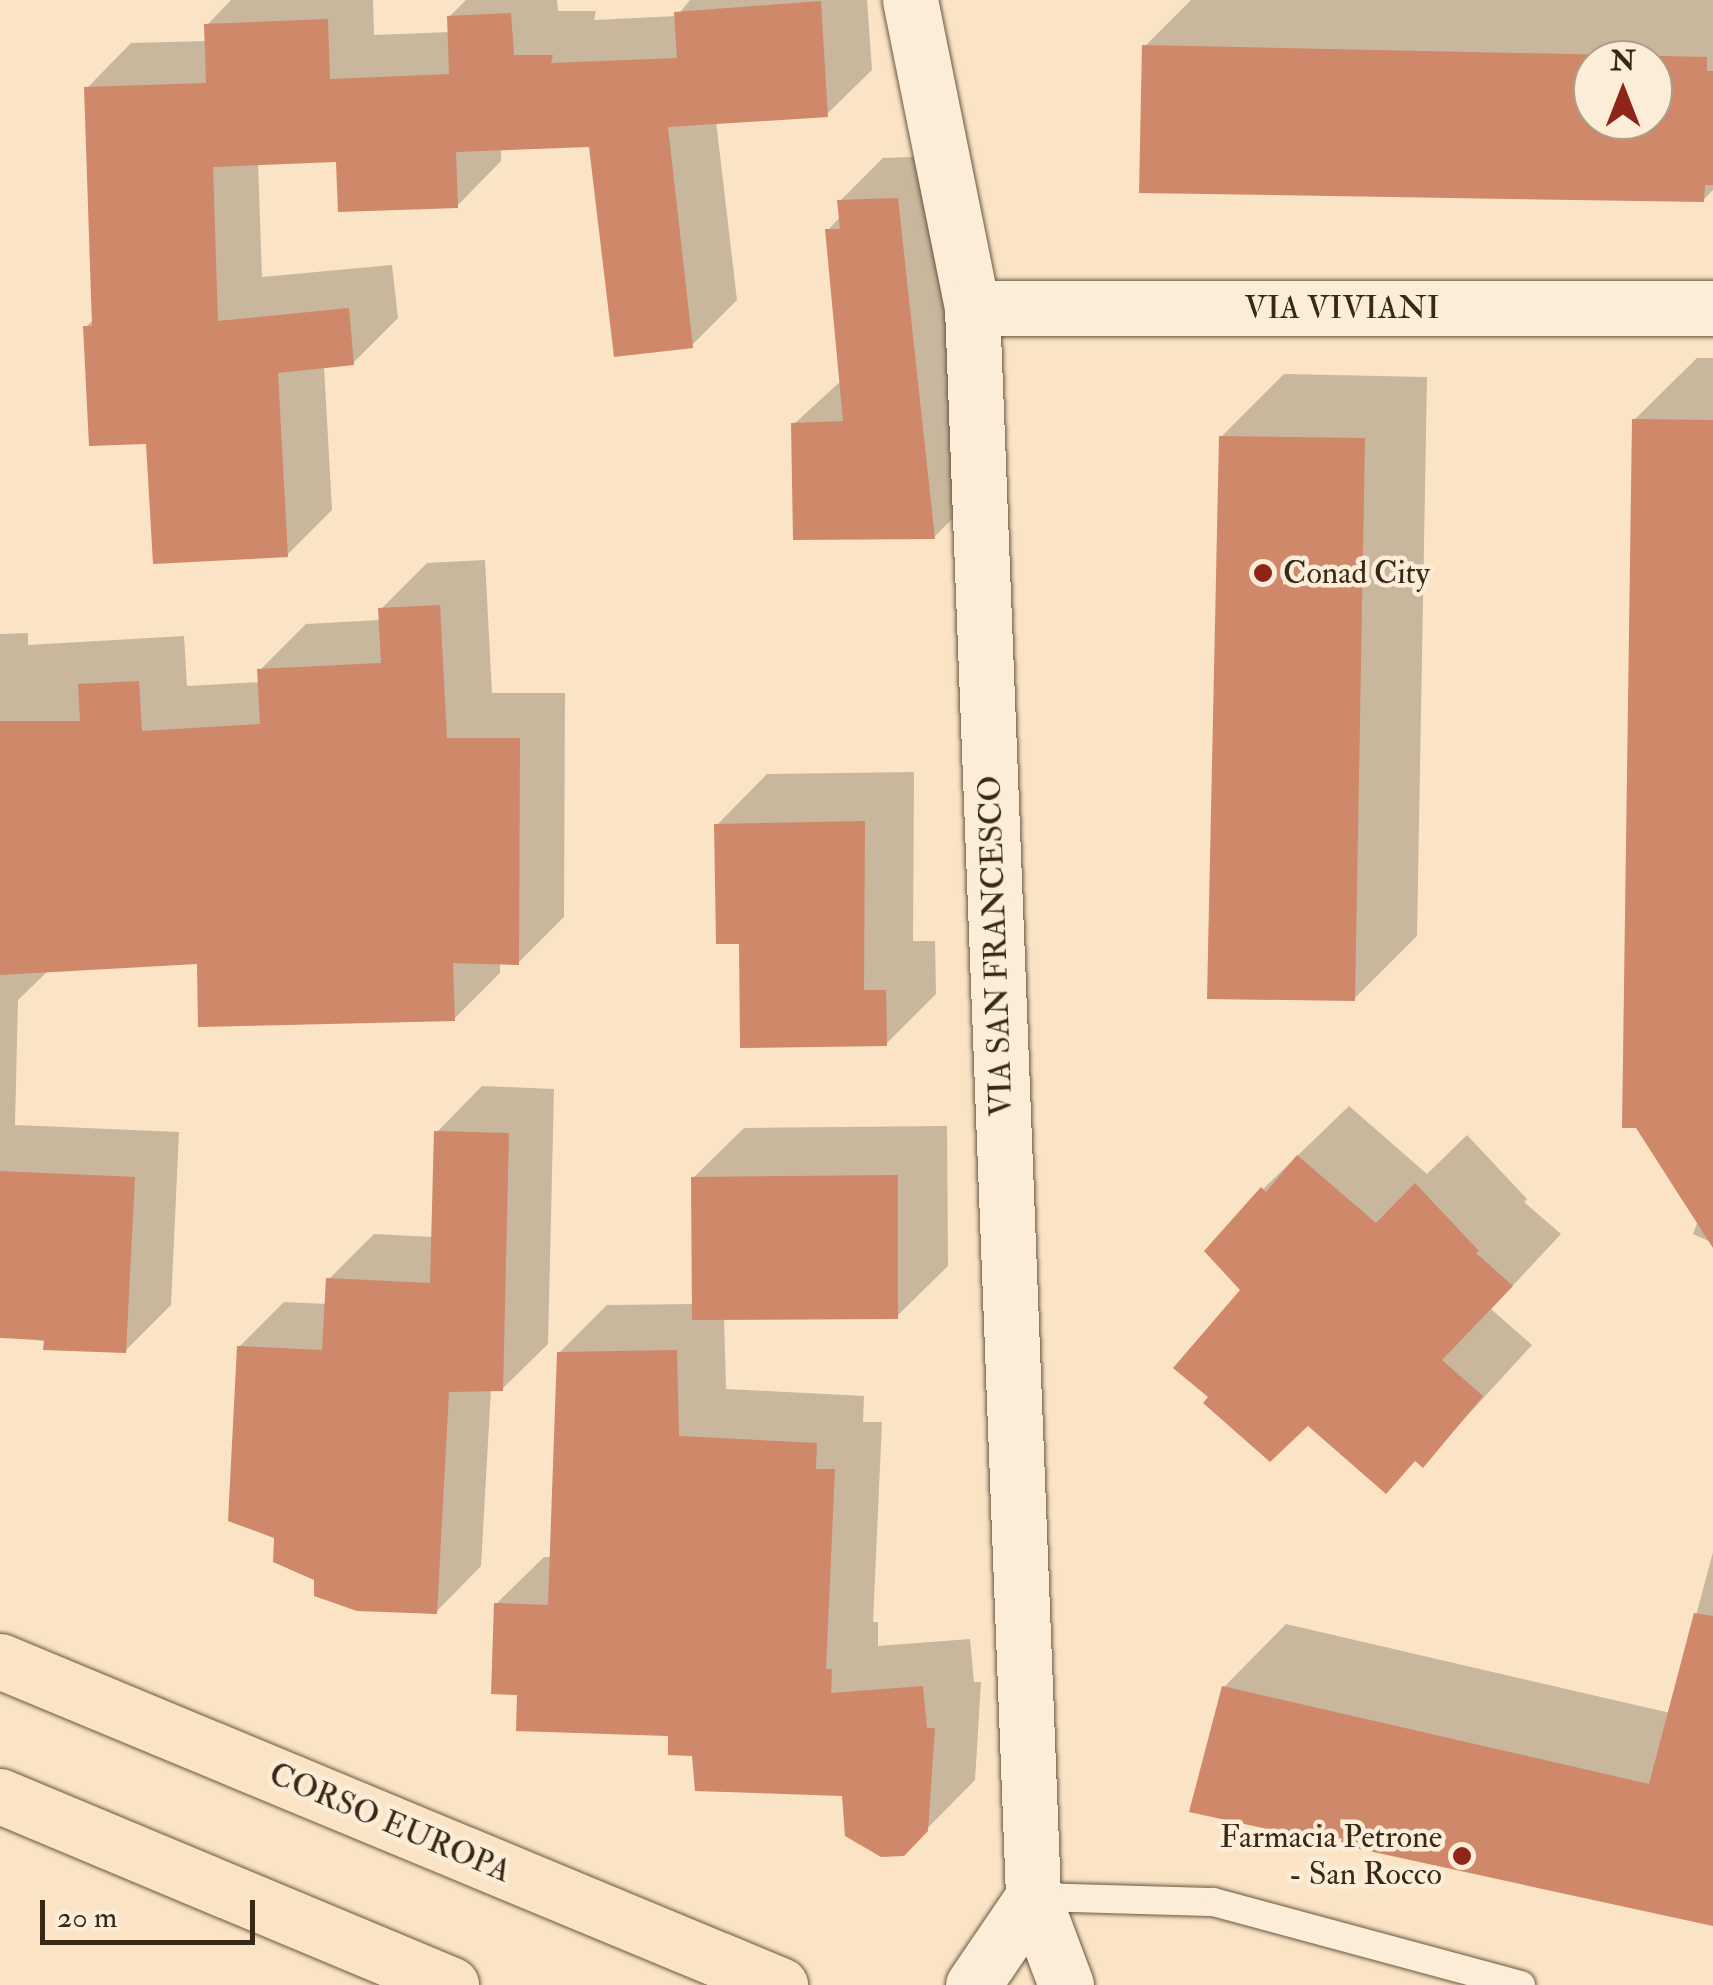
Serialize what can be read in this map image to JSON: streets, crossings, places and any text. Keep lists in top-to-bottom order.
{
  "streets": {
    "main road": ["CORSO EUROPA"],
    "street": ["VIA VIVIANI", "VIA SAN FRANCESCO"]
  },
  "crossings": [
    ["VIA VIVIANI", "VIA SAN FRANCESCO"]
  ],
  "places": ["Conad City", "Farmacia Petrone - San Rocco"],
  "scale_bar": "20 m",
  "north": "top"
}
